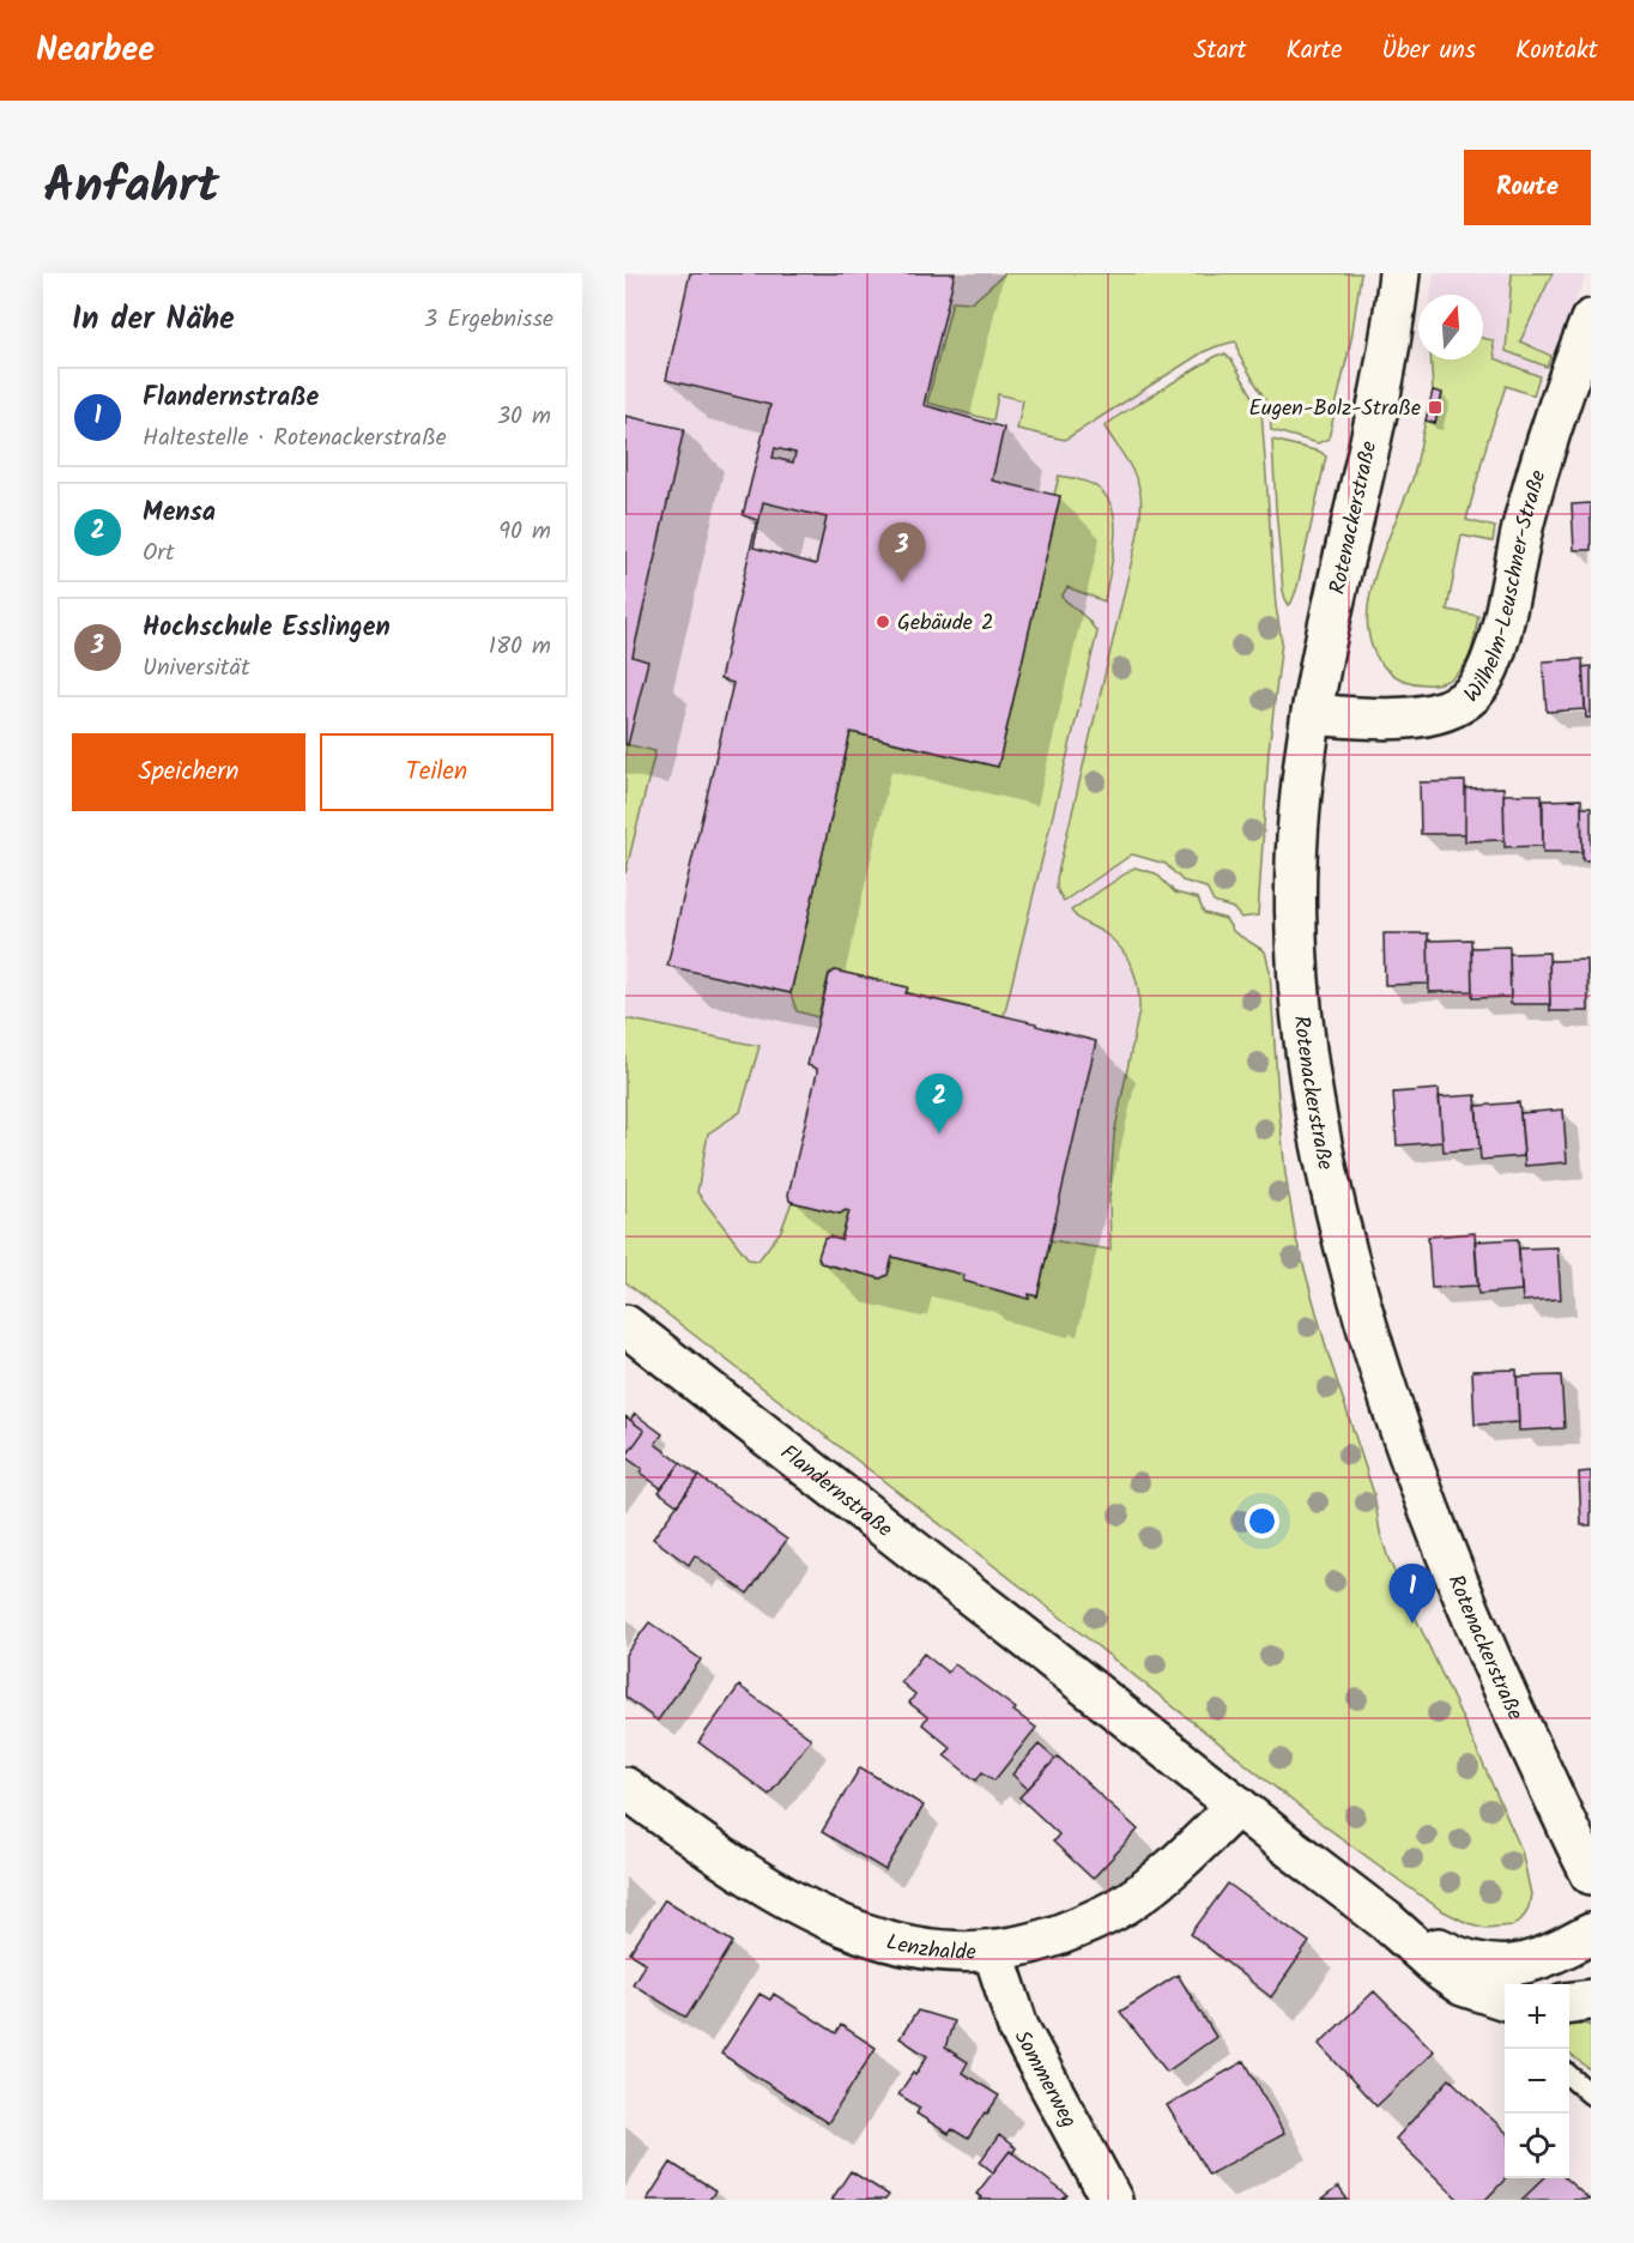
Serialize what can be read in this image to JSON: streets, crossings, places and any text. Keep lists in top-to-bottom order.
{
  "streets": {
    "street": [
      "Rotenackerstraße",
      "Wilhelm-Leuschner-Straße",
      "Flandernstraße",
      "Lenzhalde",
      "Sommerweg"
    ]
  },
  "crossings": [
    ["Rotenackerstraße", "Wilhelm-Leuschner-Straße"],
    ["Flandernstraße", "Lenzhalde"],
    ["Lenzhalde", "Sommerweg"]
  ],
  "places": {
    "transit": ["Eugen-Bolz-Straße"],
    "other": ["Gebäude 2"]
  },
  "north": "top",
  "page": {
    "header": "Nearbee",
    "nav": [
      "Start",
      "Karte",
      "Über uns",
      "Kontakt"
    ],
    "title": "Anfahrt",
    "buttons": [
      "Route",
      ["Speichern", "Teilen"]
    ],
    "heading": ["In der Nähe", "3 Ergebnisse"],
    "list": [
      {
        "mark": "1",
        "name": "Flandernstraße",
        "note": "Haltestelle · Rotenackerstraße",
        "value": "30 m"
      },
      {
        "mark": "2",
        "name": "Mensa",
        "note": "Ort",
        "value": "90 m"
      },
      {
        "mark": "3",
        "name": "Hochschule Esslingen",
        "note": "Universität",
        "value": "180 m"
      }
    ],
    "pins": ["3", "2", "1"],
    "map_buttons": ["+", "−"]
  }
}
